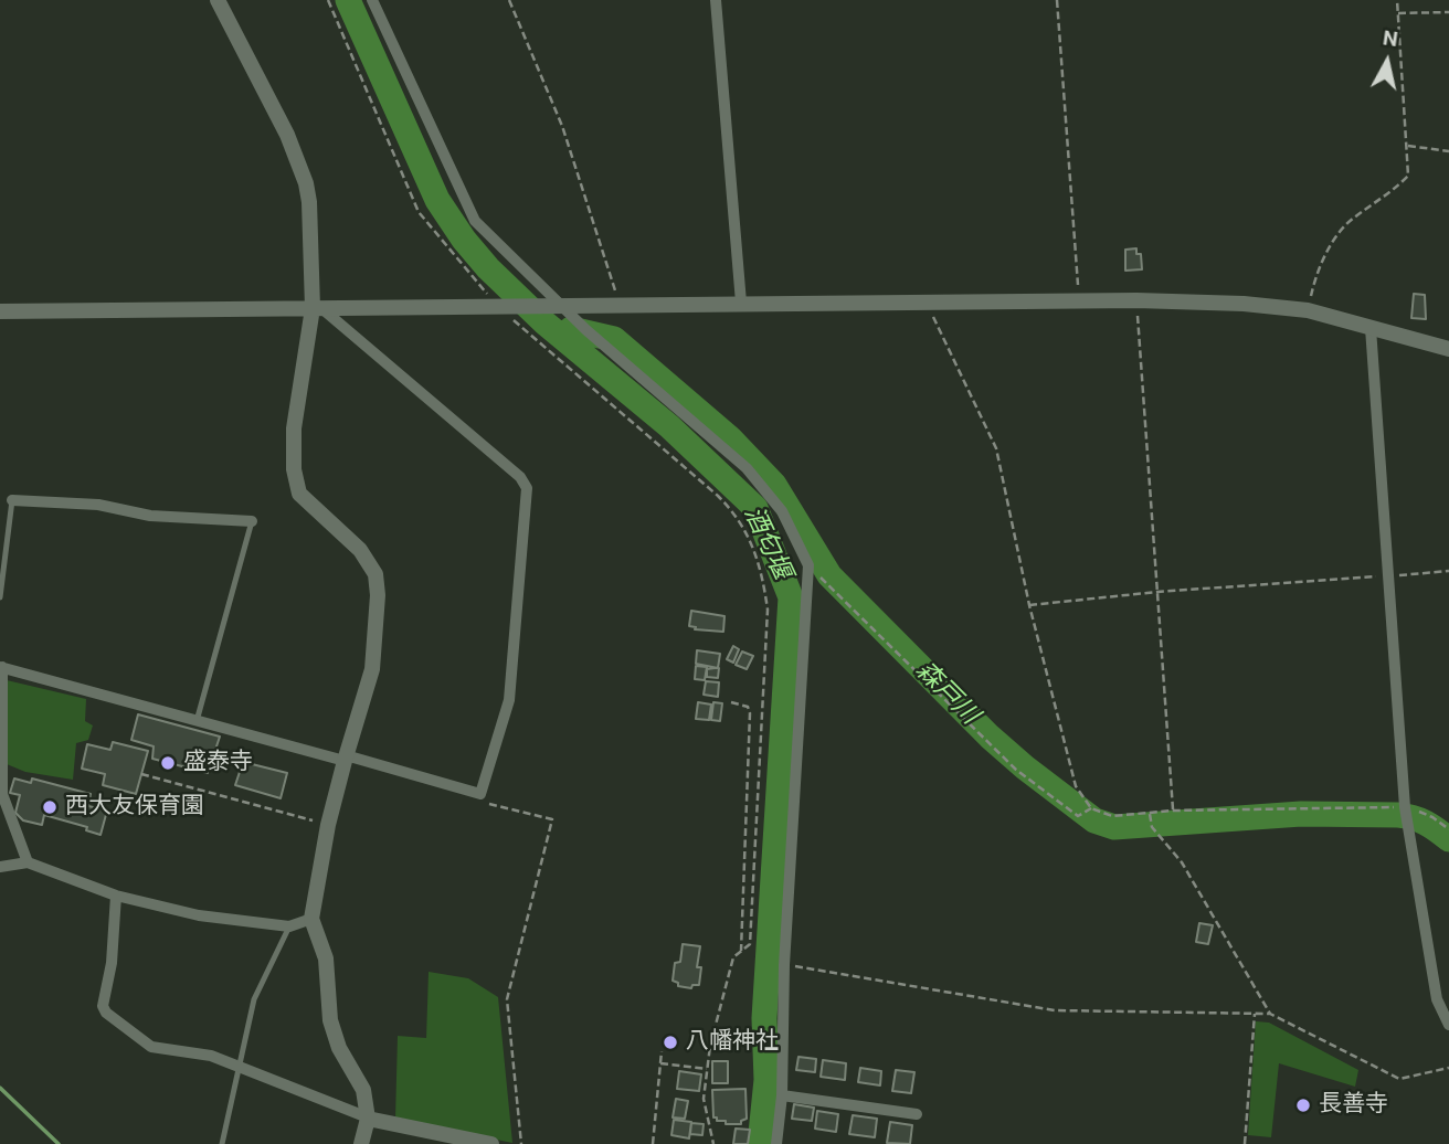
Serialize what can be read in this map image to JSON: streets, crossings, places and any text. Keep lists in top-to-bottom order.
{
  "water": ["酒匂堰", "森戸川"],
  "places": [
    "盛泰寺",
    "西大友保育園",
    "八幡神社",
    "長善寺"
  ],
  "north": "top"
}
